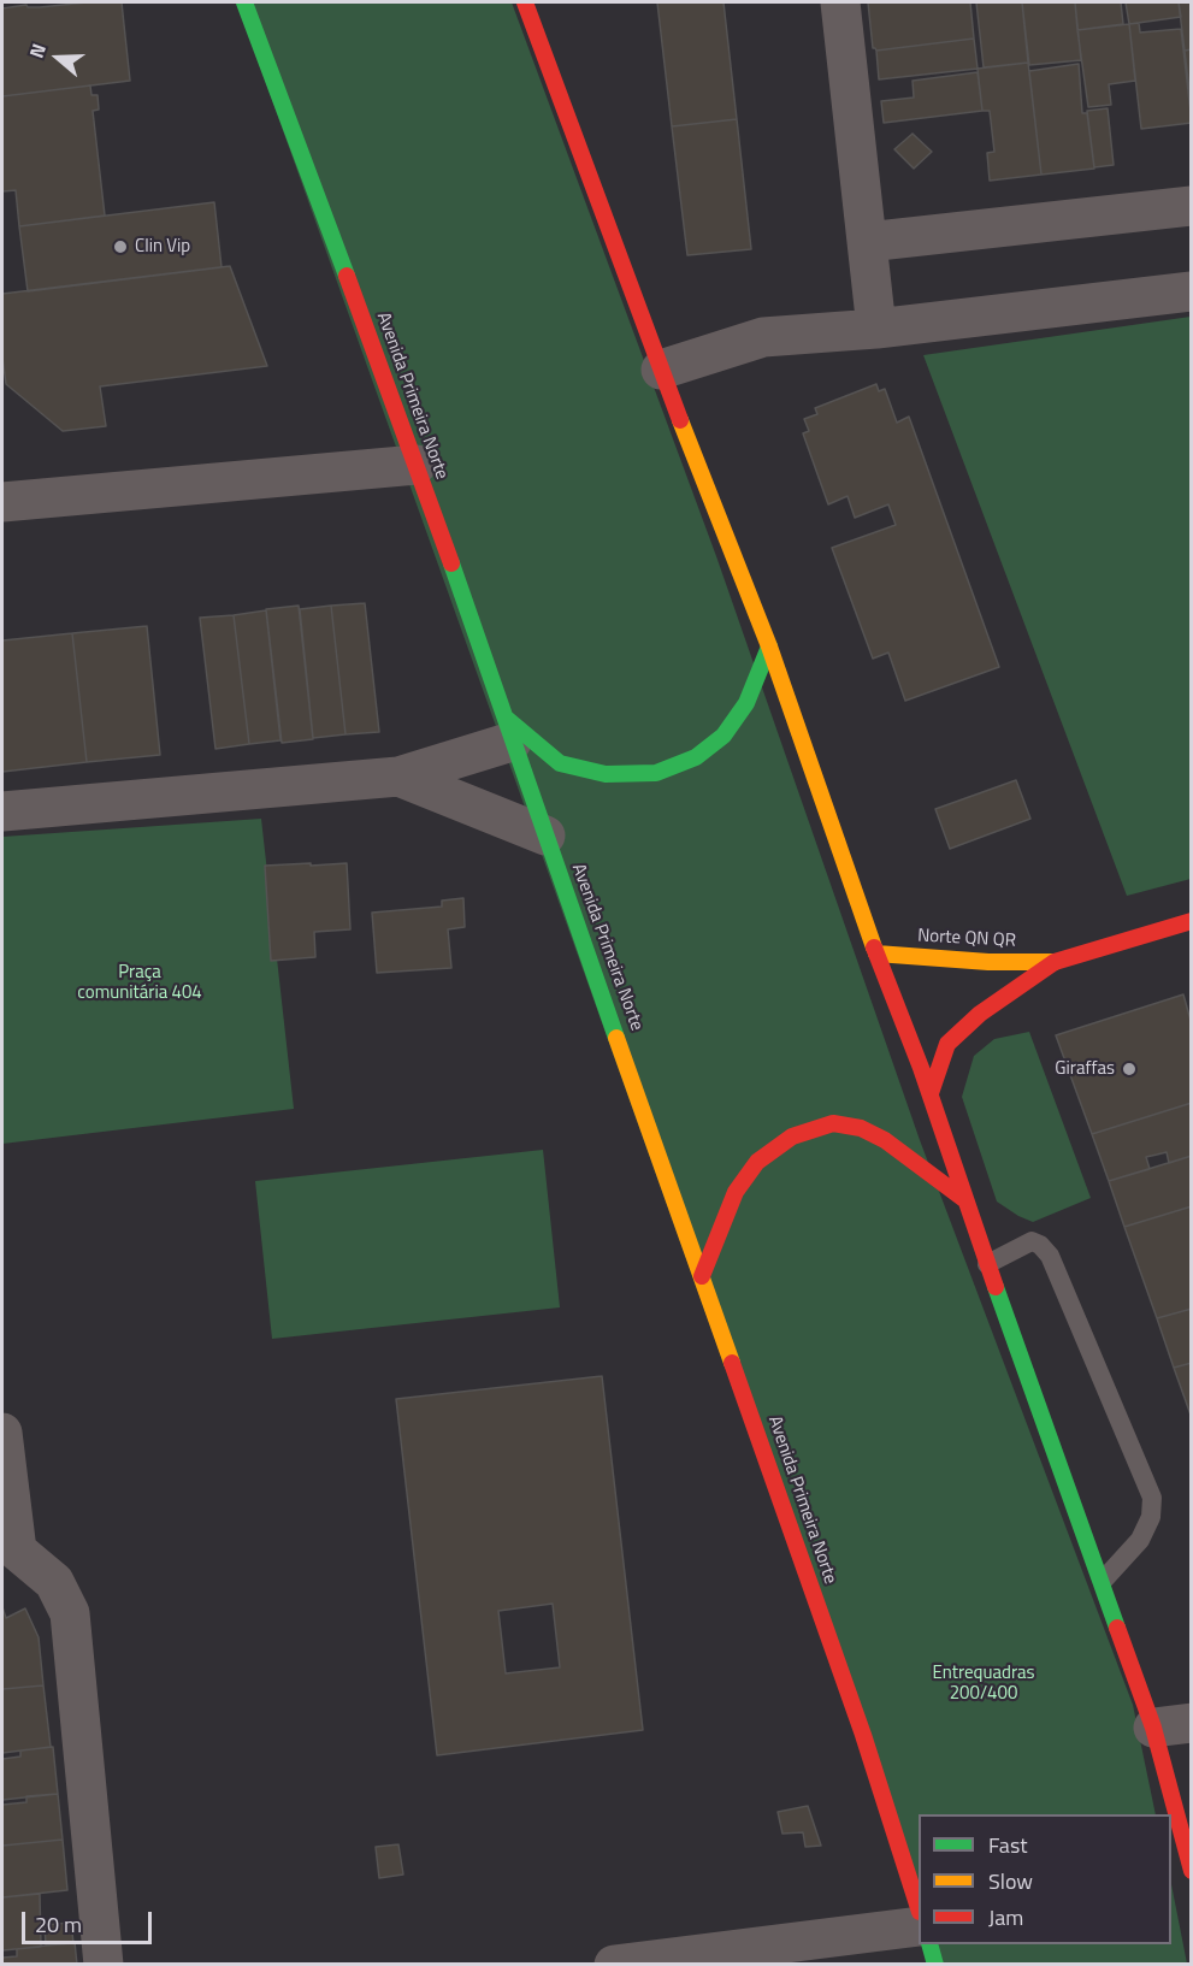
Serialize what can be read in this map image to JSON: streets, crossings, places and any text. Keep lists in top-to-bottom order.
{
  "streets": {
    "main road": ["Avenida Primeira Norte", "Norte QN QR"]
  },
  "parks": ["Praça comunitária 404", "Entrequadras 200/400"],
  "places": ["Clin Vip", "Giraffas"],
  "legend": ["Fast", "Slow", "Jam"],
  "scale_bar": "20 m",
  "north": "left"
}
